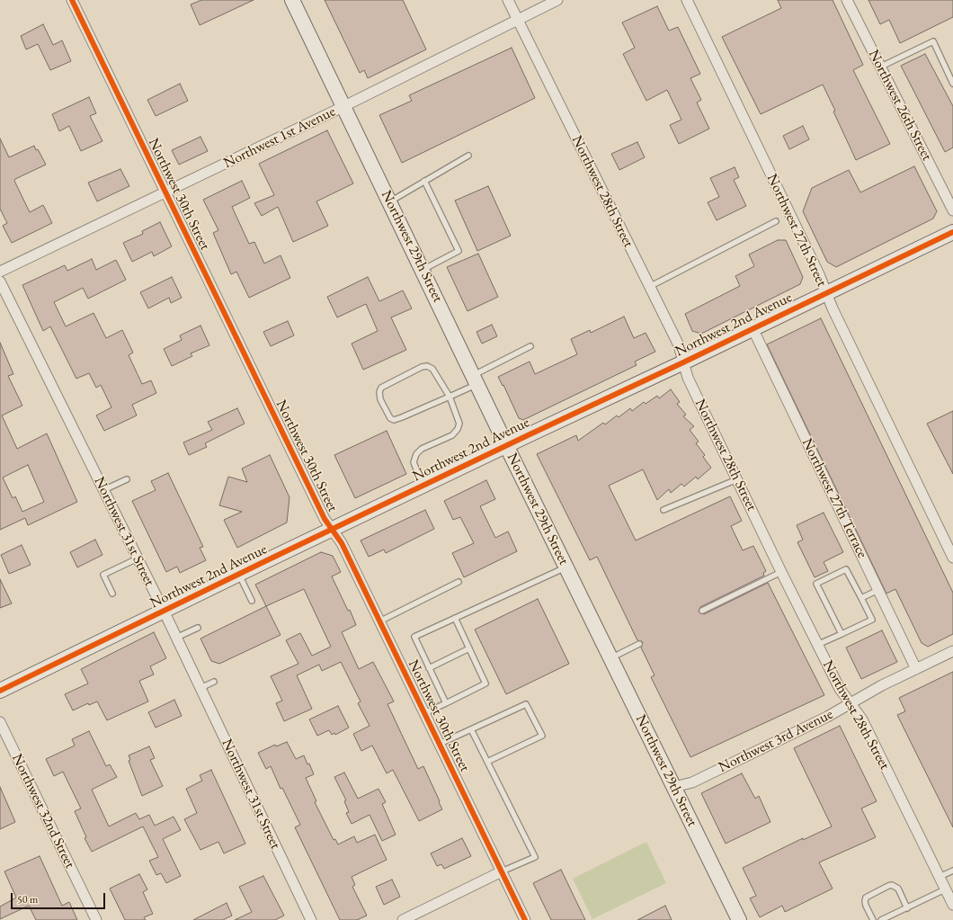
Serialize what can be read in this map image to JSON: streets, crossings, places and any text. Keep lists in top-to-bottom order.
{
  "streets": {
    "street": [
      "Northwest 26th Street",
      "Northwest 1st Avenue",
      "Northwest 28th Street",
      "Northwest 30th Street",
      "Northwest 27th Street",
      "Northwest 29th Street",
      "Northwest 2nd Avenue",
      "Northwest 27th Terrace",
      "Northwest 31st Street",
      "Northwest 3rd Avenue",
      "Northwest 32nd Street"
    ]
  },
  "crossings": [
    ["Northwest 1st Avenue", "Northwest 28th Street"],
    ["Northwest 1st Avenue", "Northwest 30th Street"],
    ["Northwest 1st Avenue", "Northwest 29th Street"],
    ["Northwest 28th Street", "Northwest 2nd Avenue"],
    ["Northwest 28th Street", "Northwest 3rd Avenue"],
    ["Northwest 30th Street", "Northwest 2nd Avenue"],
    ["Northwest 27th Street", "Northwest 2nd Avenue"],
    ["Northwest 29th Street", "Northwest 2nd Avenue"],
    ["Northwest 29th Street", "Northwest 3rd Avenue"],
    ["Northwest 2nd Avenue", "Northwest 27th Terrace"],
    ["Northwest 2nd Avenue", "Northwest 31st Street"],
    ["Northwest 27th Terrace", "Northwest 3rd Avenue"]
  ],
  "scale_bar": "50 m"
}
